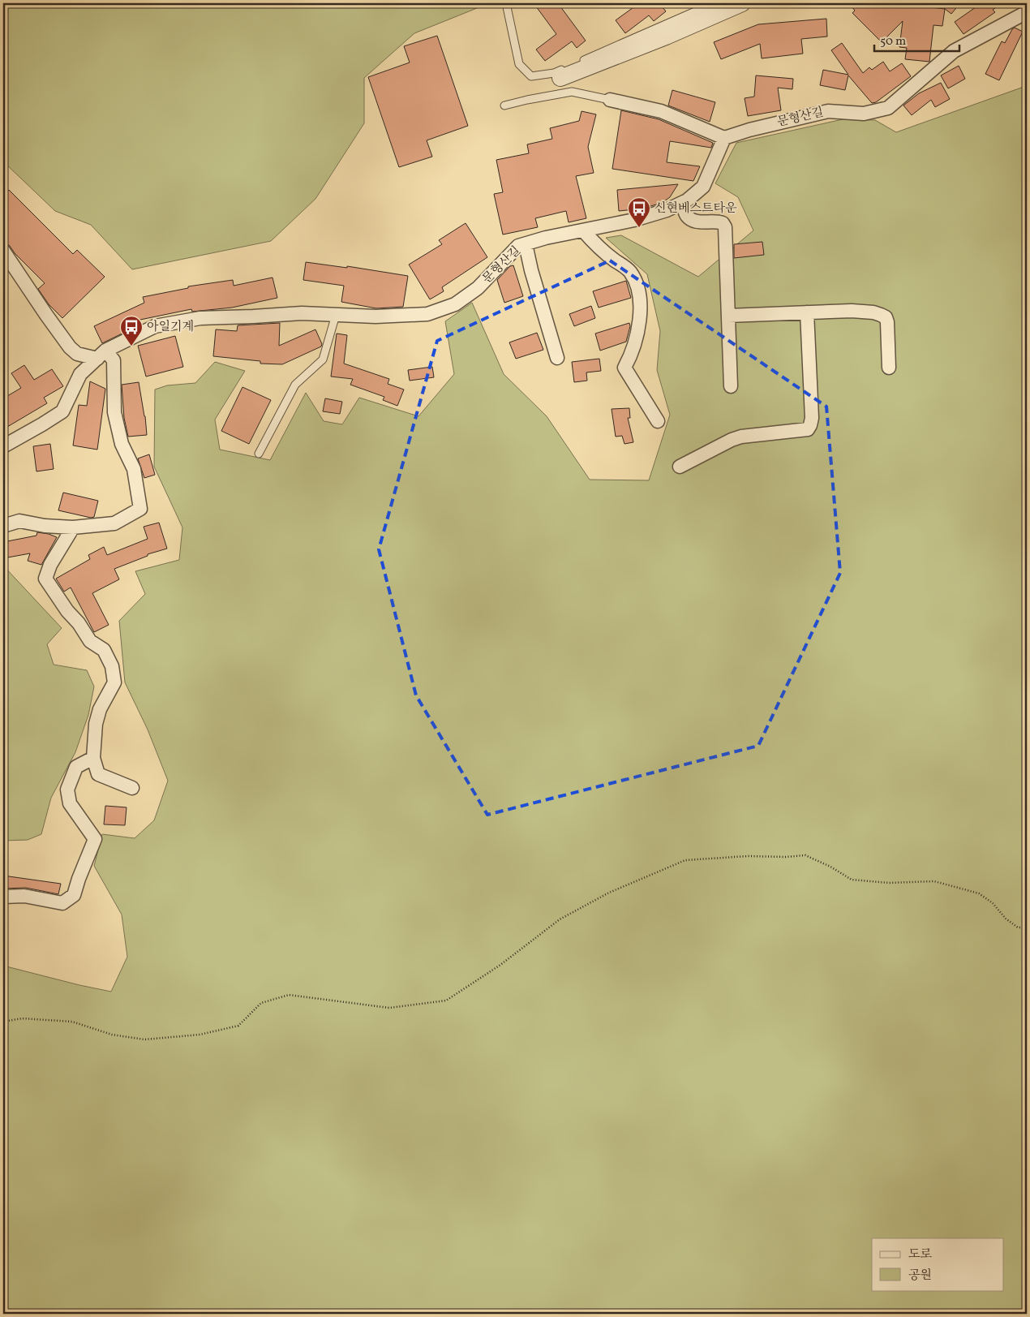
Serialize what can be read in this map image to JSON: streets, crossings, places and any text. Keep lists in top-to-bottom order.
{
  "streets": {
    "street": ["문형산길"]
  },
  "places": {
    "bus stop": ["신현베스트타운", "아일기계"]
  },
  "legend": ["도로", "공원"],
  "scale_bar": "50 m"
}
